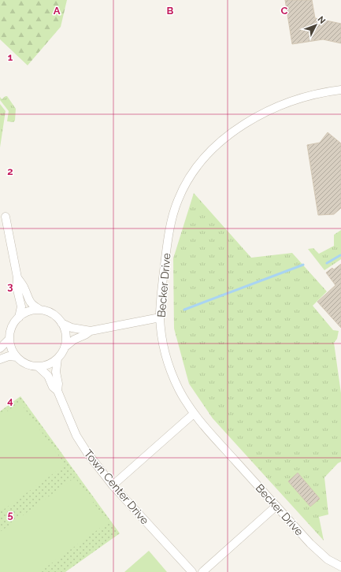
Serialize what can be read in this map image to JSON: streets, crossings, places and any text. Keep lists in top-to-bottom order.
{
  "streets": {
    "street": ["Becker Drive", "Town Center Drive"]
  },
  "north": "top right",
  "grid": {
    "columns": ["A", "B", "C"],
    "rows": [
      "1",
      "2",
      "3",
      "4",
      "5"
    ]
  }
}
